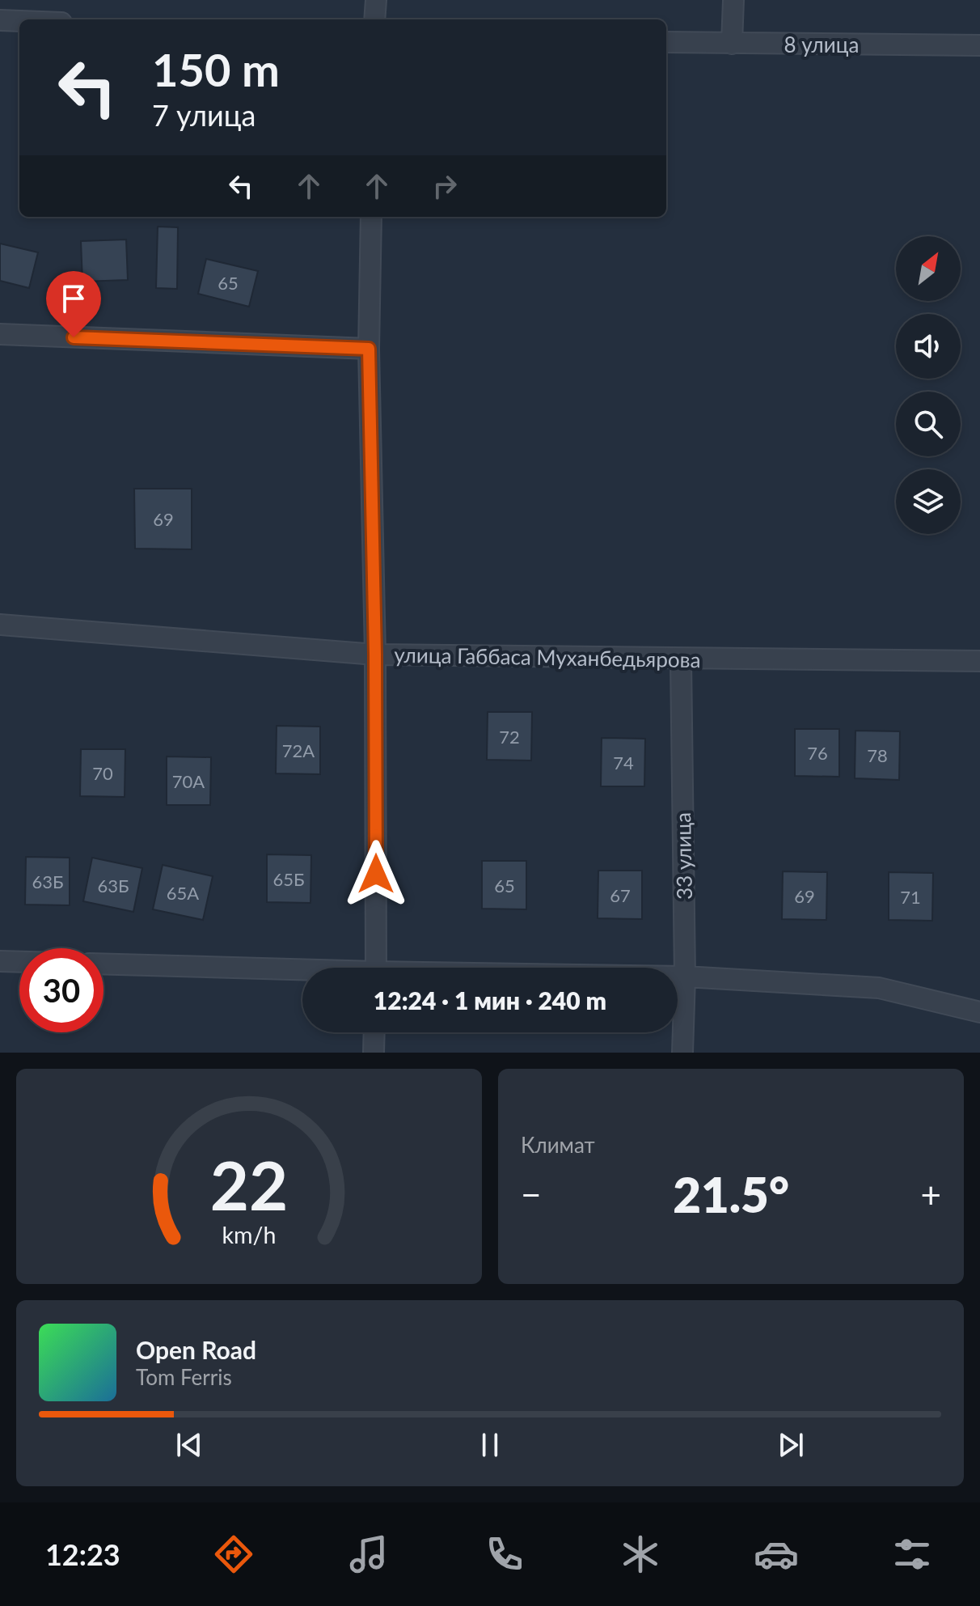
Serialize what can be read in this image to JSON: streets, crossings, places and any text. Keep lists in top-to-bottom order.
{
  "streets": {
    "street": ["8 улица", "улица Габбаса Муханбедьярова", "33 улица"]
  },
  "crossings": [
    ["улица Габбаса Муханбедьярова", "33 улица"]
  ],
  "house_numbers": [
    "65",
    "69",
    "72",
    "72А",
    "76",
    "78",
    "74",
    "70",
    "70А",
    "65Б",
    "63Б",
    "63Б",
    "65",
    "65А",
    "67",
    "69",
    "71"
  ],
  "north": "top right",
  "page": {
    "turn": ["150 m", "7 улица"],
    "limit": "30",
    "trip": "12:24 · 1 мин · 240 m",
    "tile": "Климат",
    "heat": ["−", "21.5°", "+"],
    "song": ["Open Road", "Tom Ferris"],
    "tabs": "12:23",
    "gauge": ["22", "km/h"]
  }
}
